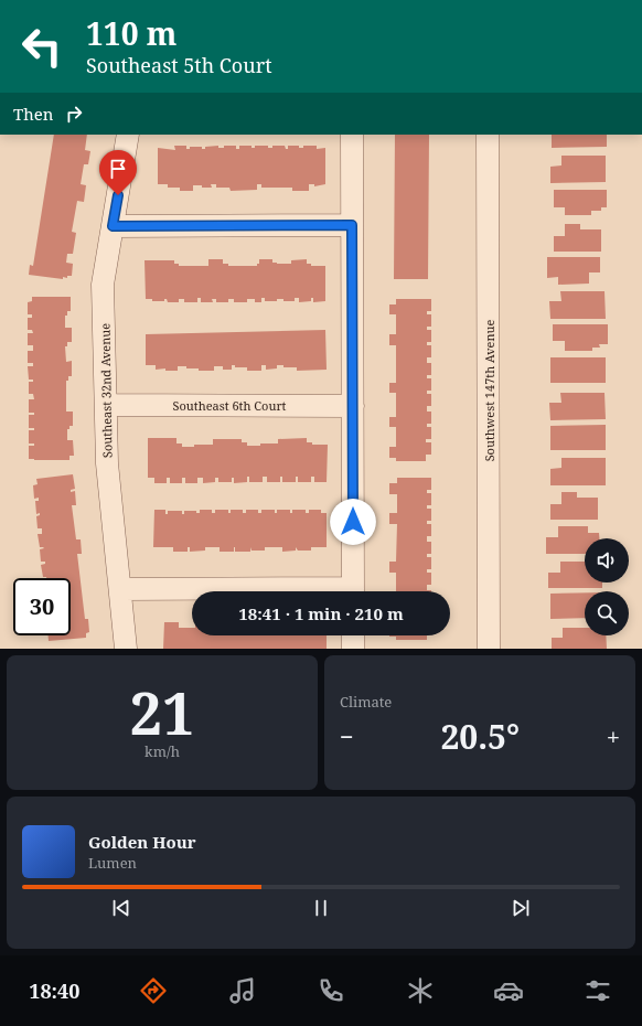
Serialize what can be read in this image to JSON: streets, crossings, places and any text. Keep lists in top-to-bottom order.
{
  "streets": {
    "street": ["Southeast 32nd Avenue", "Southwest 147th Avenue", "Southeast 6th Court"]
  },
  "crossings": [
    ["Southeast 32nd Avenue", "Southeast 6th Court"]
  ],
  "page": {
    "turn": ["110 m", "Southeast 5th Court"],
    "then": "Then",
    "limit": "30",
    "trip": "18:41 · 1 min · 210 m",
    "tile": [
      ["21", "km/h"],
      "Climate"
    ],
    "heat": ["−", "20.5°", "+"],
    "song": ["Golden Hour", "Lumen"],
    "tabs": "18:40"
  }
}
